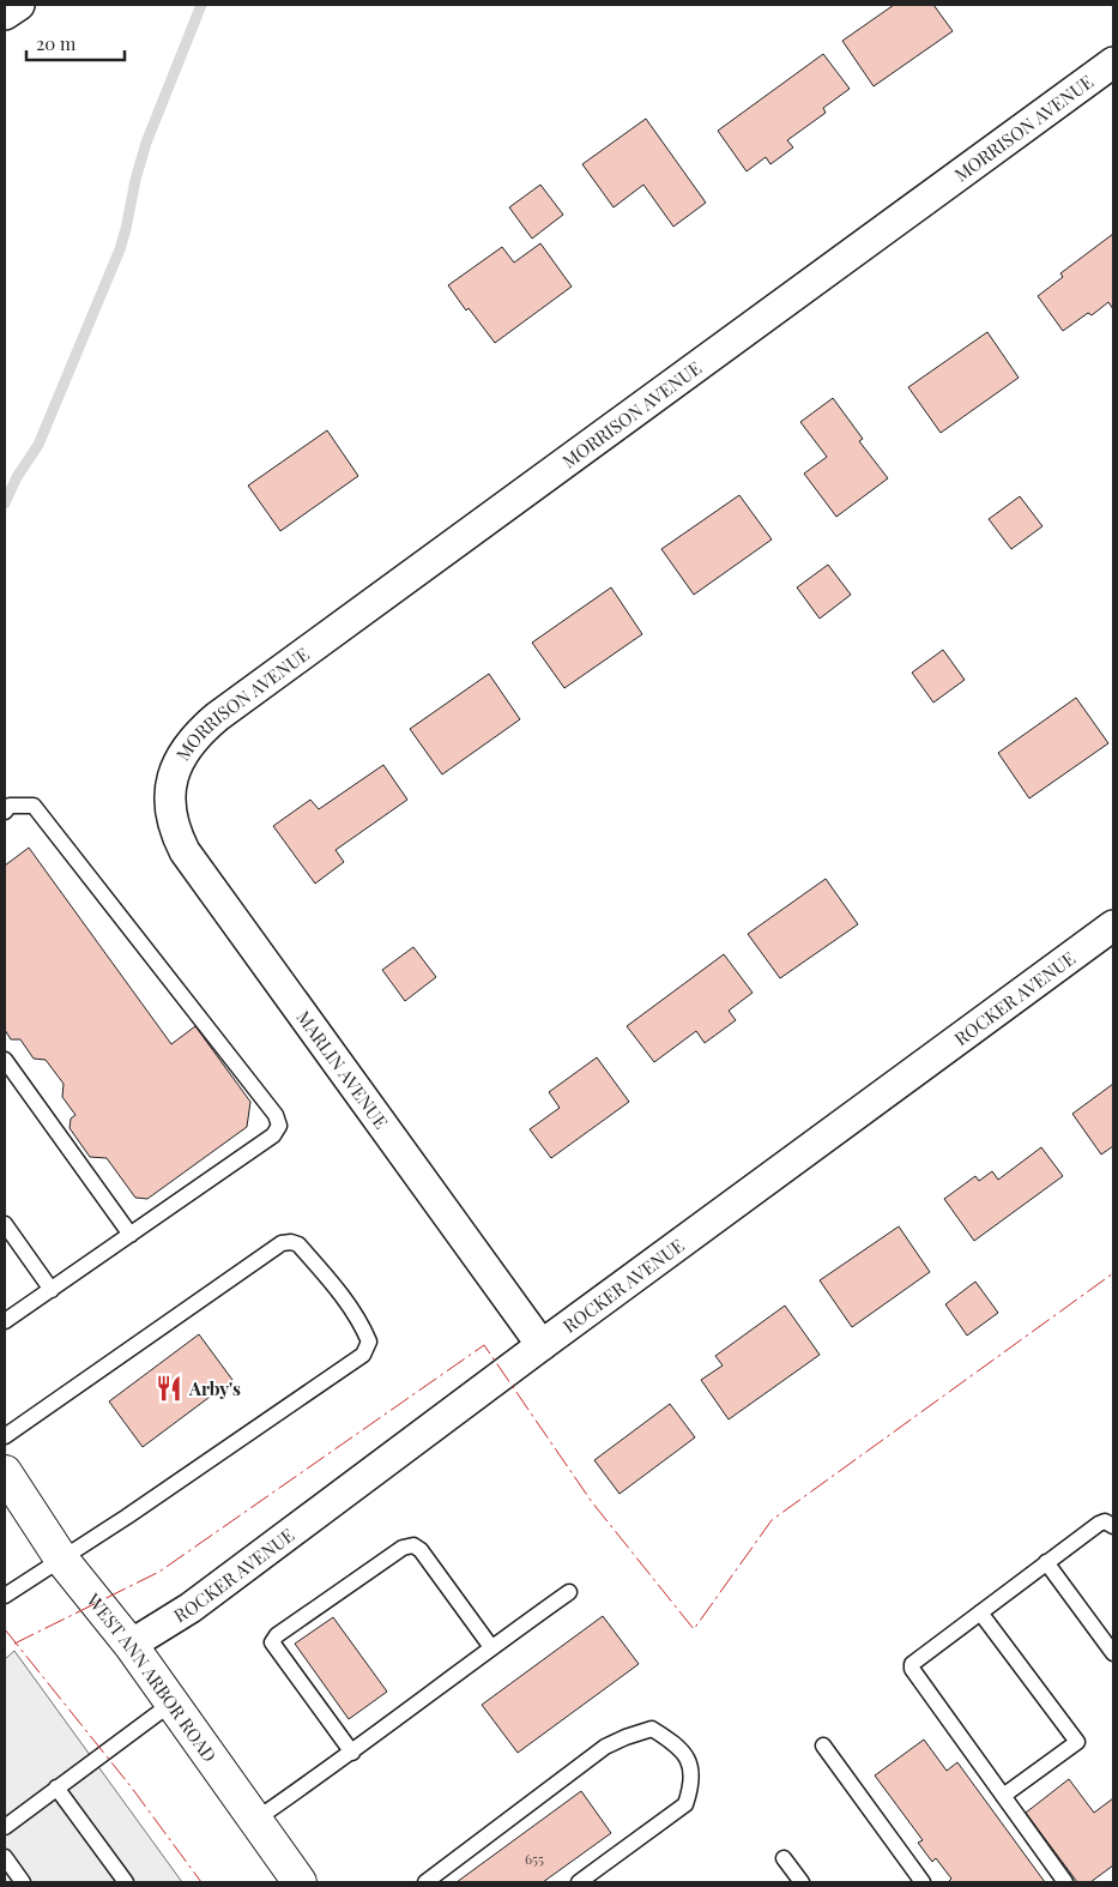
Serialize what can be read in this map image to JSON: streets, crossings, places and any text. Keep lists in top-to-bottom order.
{
  "streets": {
    "main road": ["WEST ANN ARBOR ROAD"],
    "street": ["MORRISON AVENUE", "ROCKER AVENUE", "MARLIN AVENUE"]
  },
  "crossings": [
    ["MORRISON AVENUE", "MARLIN AVENUE"],
    ["ROCKER AVENUE", "MARLIN AVENUE"],
    ["ROCKER AVENUE", "WEST ANN ARBOR ROAD"]
  ],
  "places": {
    "restaurant": ["Arby's"]
  },
  "house_numbers": ["655"],
  "scale_bar": "20 m"
}
